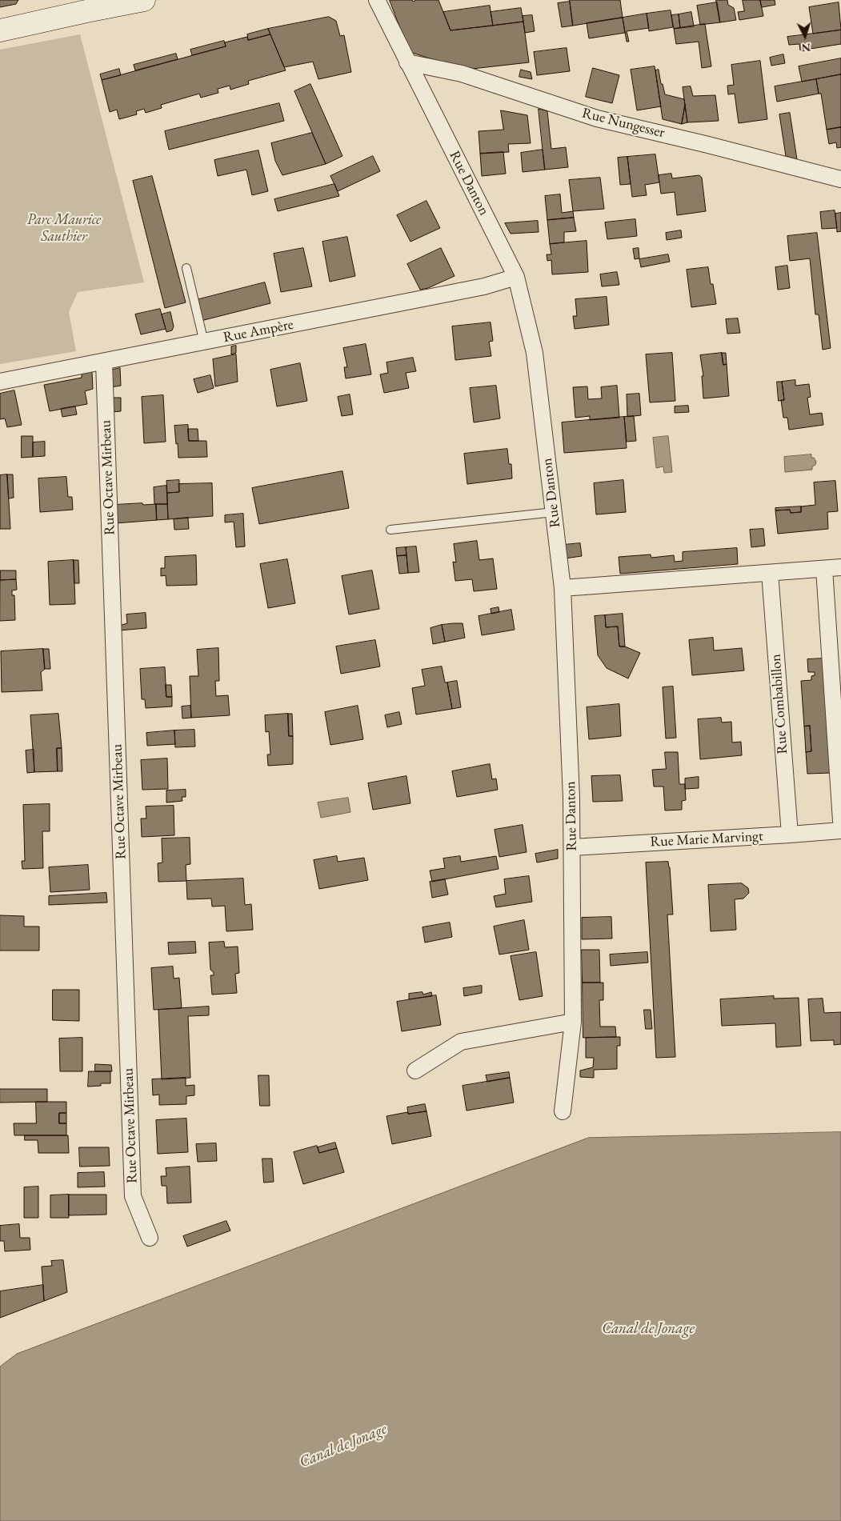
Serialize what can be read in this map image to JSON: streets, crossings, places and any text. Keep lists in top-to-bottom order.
{
  "streets": {
    "street": [
      "Rue Nungesser",
      "Rue Danton",
      "Rue Ampère",
      "Rue Octave Mirbeau",
      "Rue Combabillon",
      "Rue Marie Marvingt"
    ]
  },
  "crossings": [
    ["Rue Nungesser", "Rue Danton"],
    ["Rue Danton", "Rue Ampère"],
    ["Rue Danton", "Rue Marie Marvingt"],
    ["Rue Ampère", "Rue Octave Mirbeau"],
    ["Rue Combabillon", "Rue Marie Marvingt"]
  ],
  "water": ["Canal de Jonage"],
  "parks": ["Parc Maurice Sauthier"],
  "north": "bottom"
}
